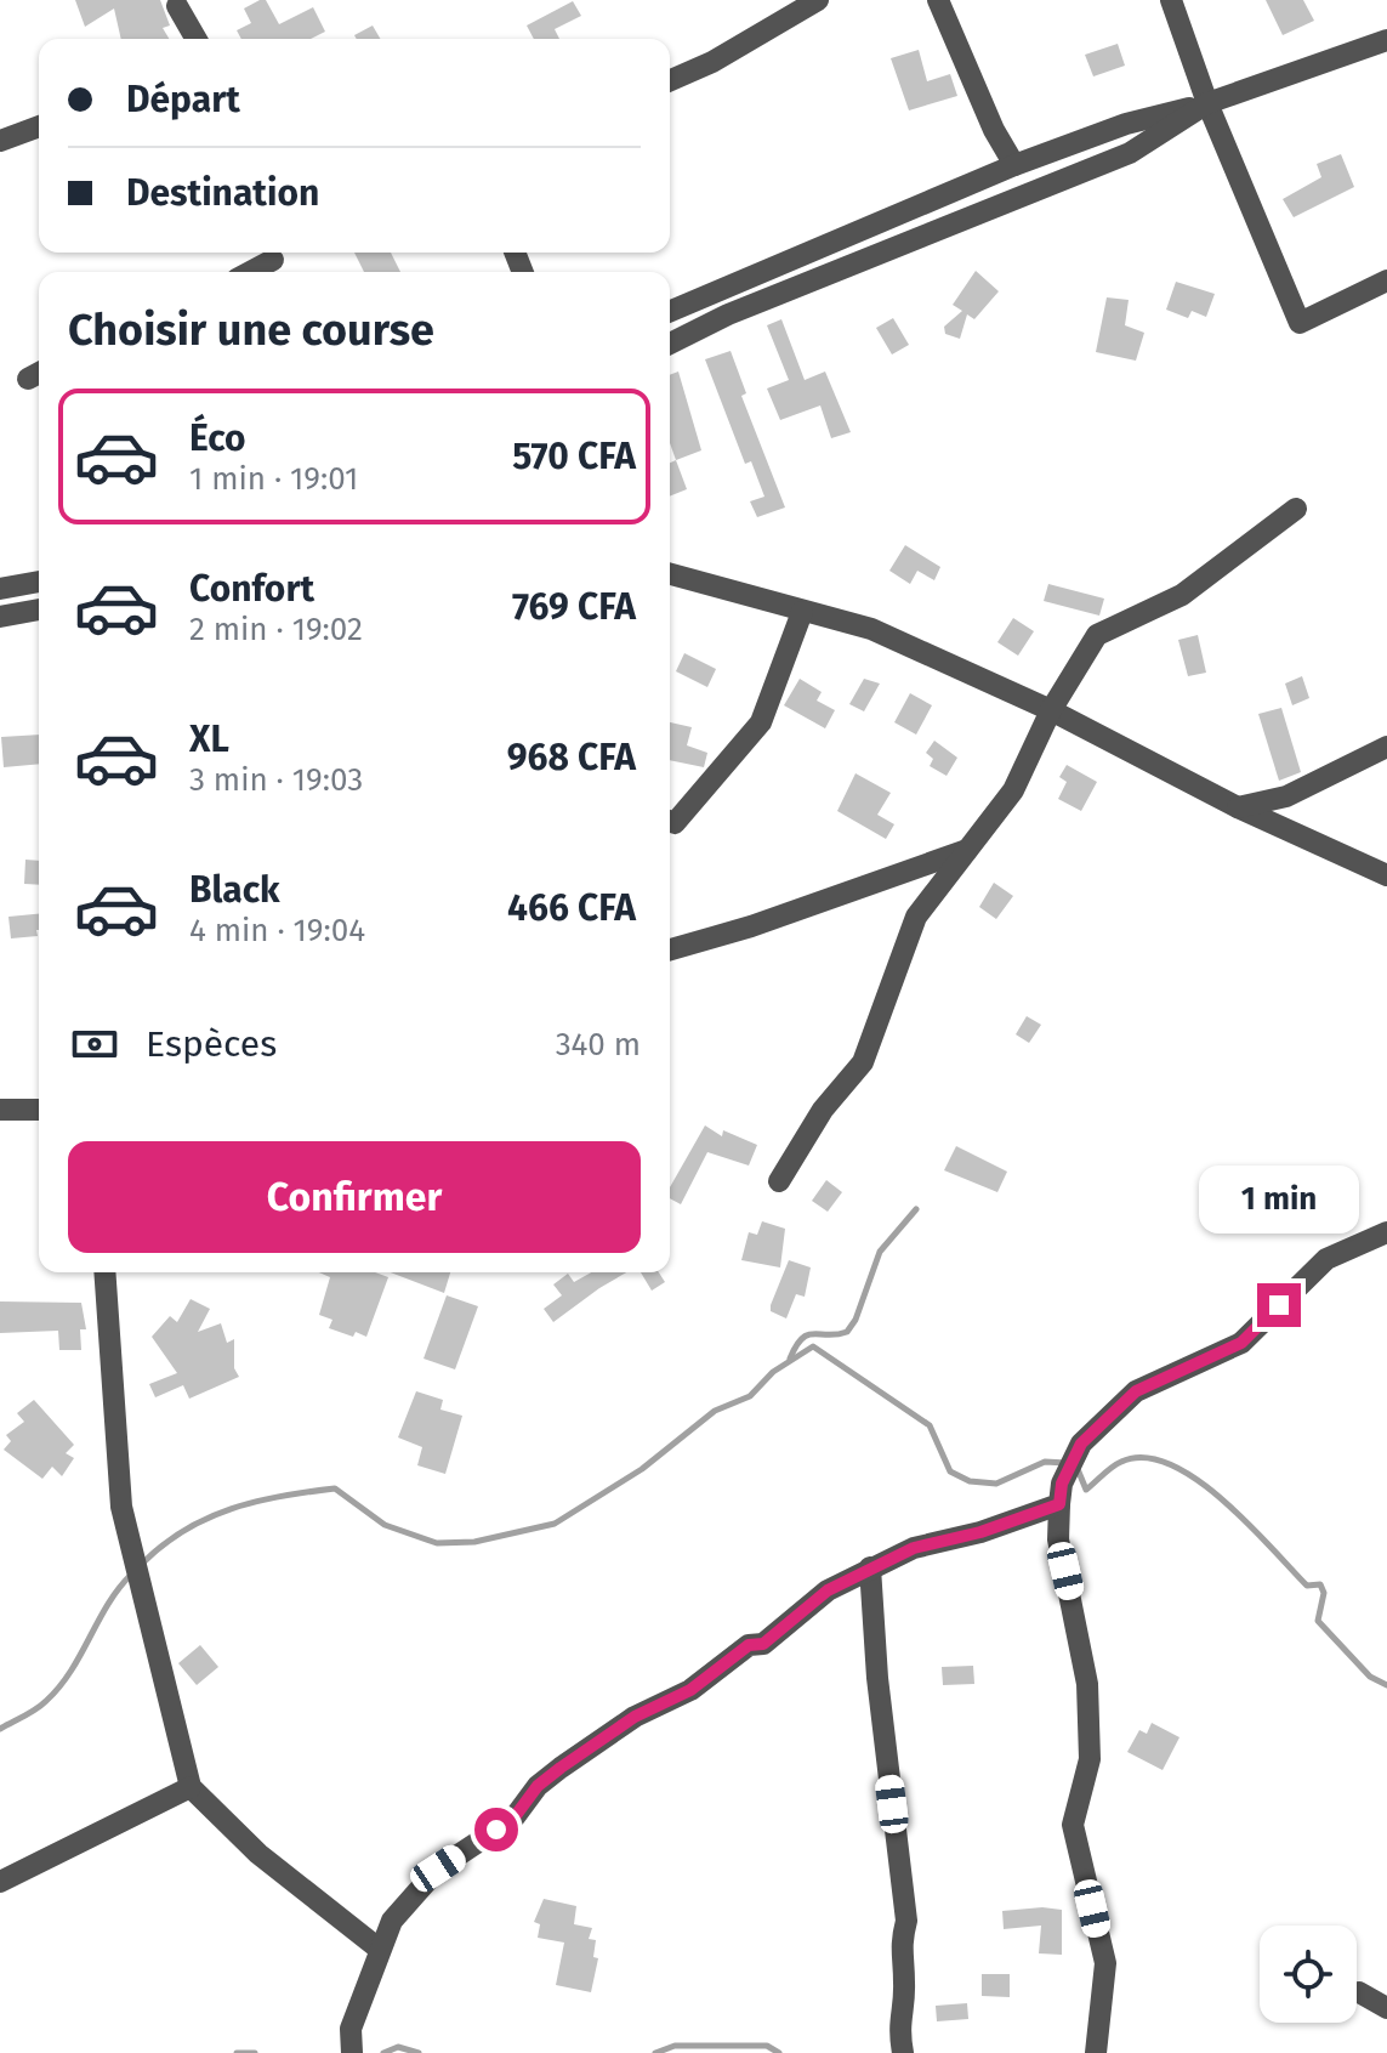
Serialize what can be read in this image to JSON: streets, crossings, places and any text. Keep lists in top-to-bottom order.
{
  "page": {
    "banner": ["Départ", "Destination"],
    "heading": "Choisir une course",
    "list": [
      {
        "name": "Éco",
        "note": "1 min · 19:01",
        "value": "570 CFA"
      },
      {
        "name": "Confort",
        "note": "2 min · 19:02",
        "value": "769 CFA"
      },
      {
        "name": "XL",
        "note": "3 min · 19:03",
        "value": "968 CFA"
      },
      {
        "name": "Black",
        "note": "4 min · 19:04",
        "value": "466 CFA"
      }
    ],
    "pay": ["Espèces", "340 m"],
    "buttons": "Confirmer",
    "bubble": "1 min"
  }
}
